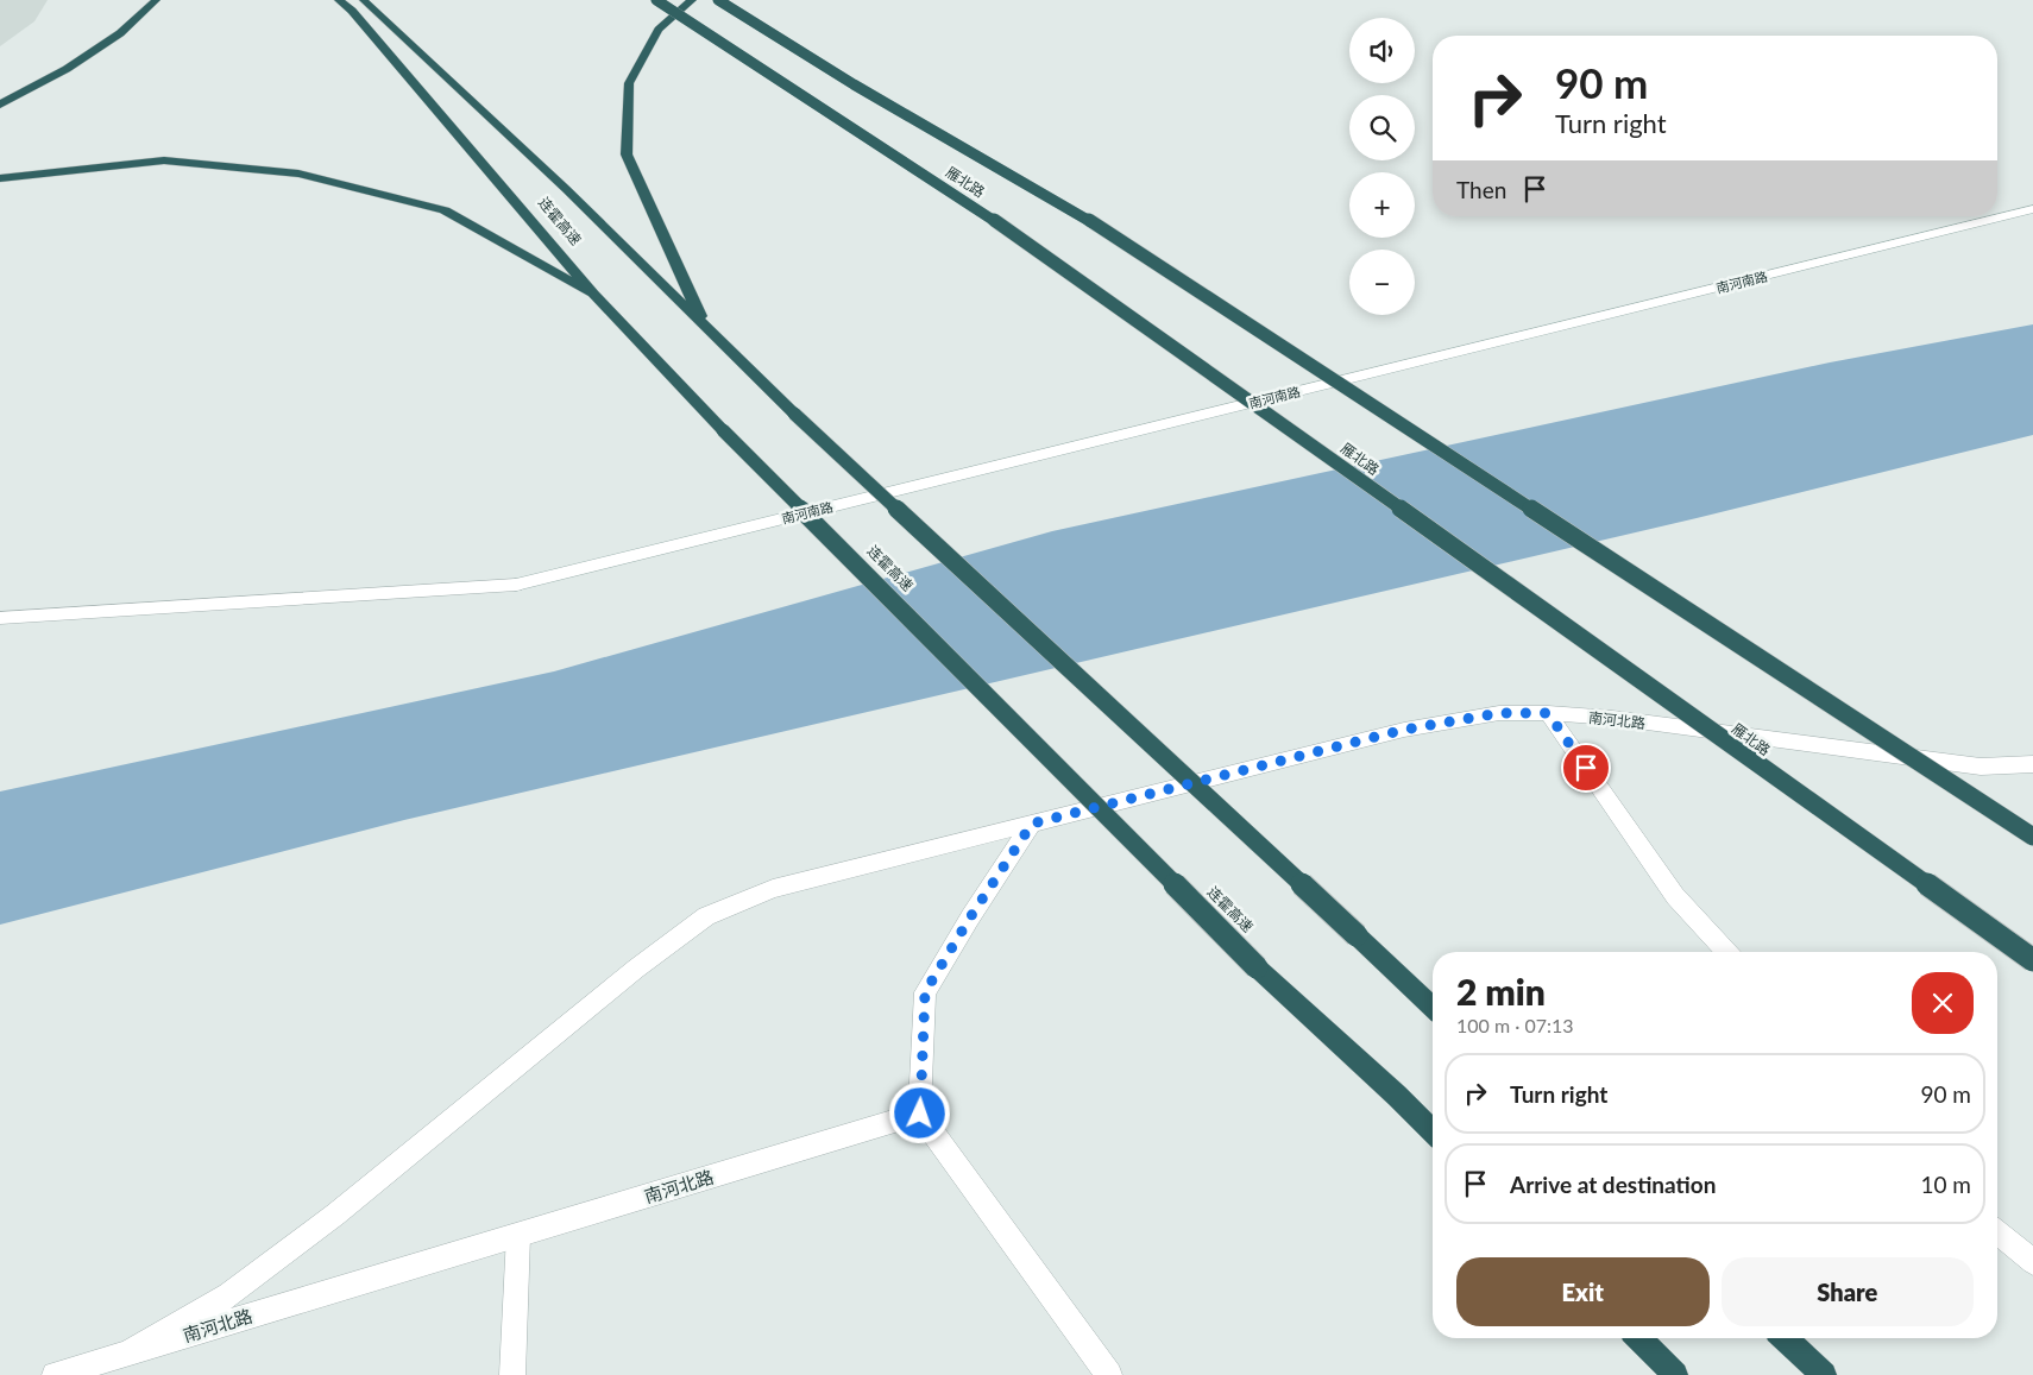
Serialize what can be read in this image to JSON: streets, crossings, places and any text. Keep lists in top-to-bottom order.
{
  "streets": {
    "highway": ["雁北路", "连霍高速"],
    "street": ["南河南路", "南河北路"]
  },
  "page": {
    "map_buttons": ["+", "−"],
    "turn": ["90 m", "Turn right"],
    "then": "Then",
    "heading": ["2 min", "100 m · 07:13"],
    "list": [
      {
        "name": "Turn right",
        "value": "90 m"
      },
      {
        "name": "Arrive at destination",
        "value": "10 m"
      }
    ],
    "buttons": ["Exit", "Share"]
  }
}
